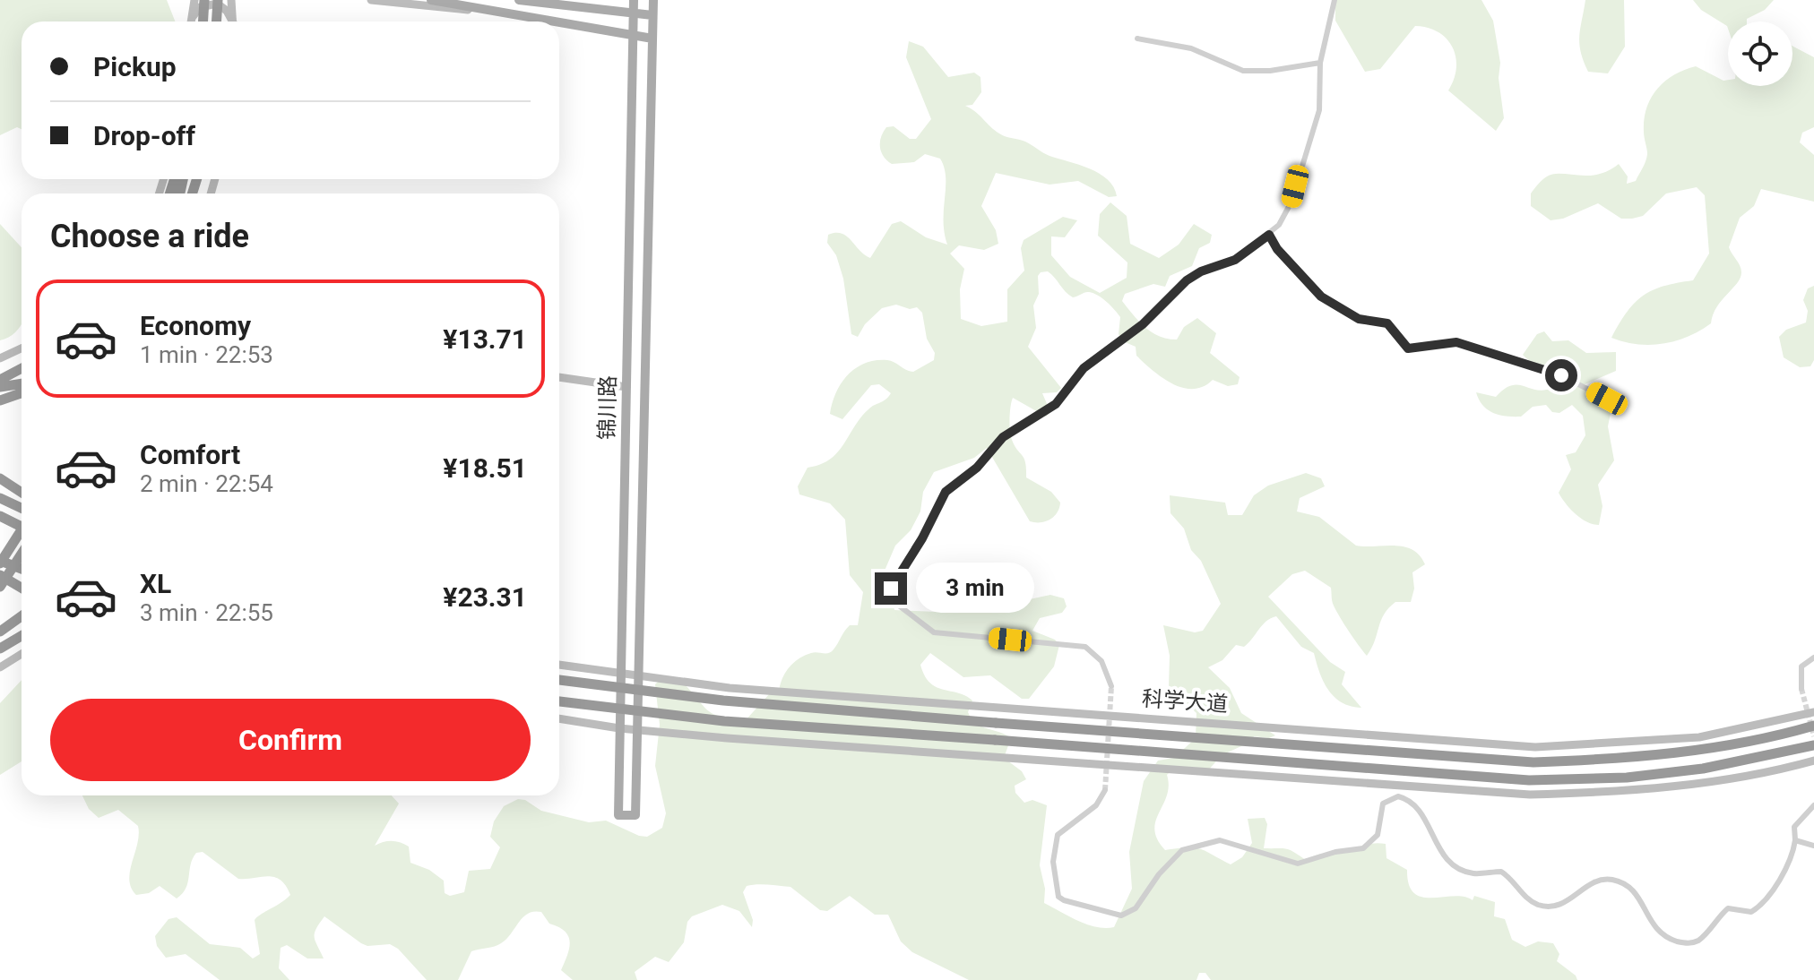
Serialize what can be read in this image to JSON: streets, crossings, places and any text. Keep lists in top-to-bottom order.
{
  "streets": {
    "highway": ["科学大道"],
    "main road": ["锦川路"]
  },
  "crossings": [
    ["锦川路", "科学大道"]
  ],
  "page": {
    "banner": ["Pickup", "Drop-off"],
    "heading": "Choose a ride",
    "list": [
      {
        "name": "Economy",
        "note": "1 min · 22:53",
        "value": "¥13.71"
      },
      {
        "name": "Comfort",
        "note": "2 min · 22:54",
        "value": "¥18.51"
      },
      {
        "name": "XL",
        "note": "3 min · 22:55",
        "value": "¥23.31"
      }
    ],
    "bubble": "3 min",
    "buttons": "Confirm"
  }
}
